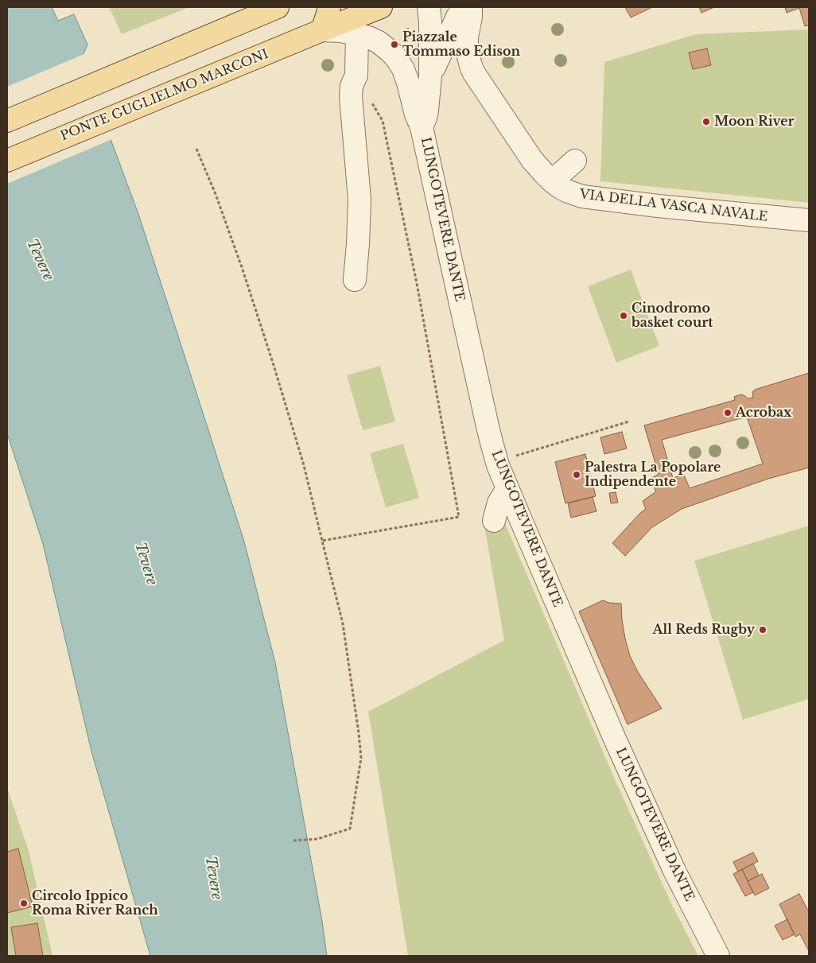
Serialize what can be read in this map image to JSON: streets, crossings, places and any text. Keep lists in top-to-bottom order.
{
  "streets": {
    "main road": ["PONTE GUGLIELMO MARCONI"],
    "street": ["VIA DELLA VASCA NAVALE", "LUNGOTEVERE DANTE"]
  },
  "water": ["Tevere"],
  "places": [
    "Piazzale Tommaso Edison",
    "Moon River",
    "Cinodromo basket court",
    "Acrobax",
    "Palestra La Popolare Indipendente",
    "All Reds Rugby",
    "Circolo Ippico Roma River Ranch"
  ]
}
